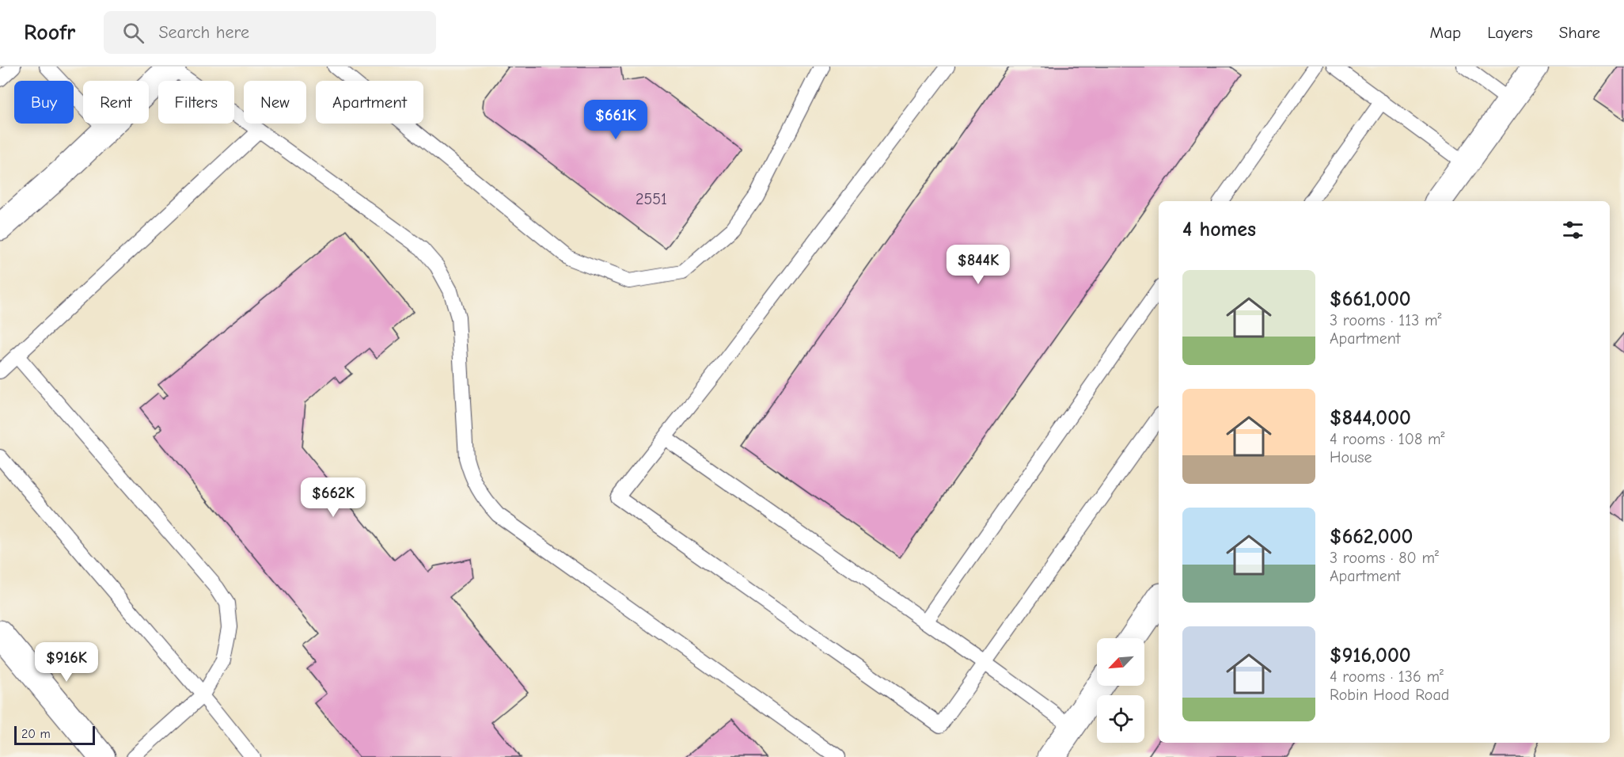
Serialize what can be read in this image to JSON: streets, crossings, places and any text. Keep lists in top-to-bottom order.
{
  "house_numbers": ["2551"],
  "scale_bar": "20 m",
  "north": "bottom left",
  "page": {
    "header": "Roofr",
    "search": "Search here",
    "nav": ["Map", "Layers", "Share"],
    "chip": [
      "Buy",
      "Rent",
      "Filters",
      "New",
      "Apartment"
    ],
    "price": [
      "$661K",
      "$844K",
      "$662K",
      "$916K"
    ],
    "heading": "4 homes",
    "list": [
      {
        "name": "$661,000",
        "note": "3 rooms · 113 m² · Apartment"
      },
      {
        "name": "$844,000",
        "note": "4 rooms · 108 m² · House"
      },
      {
        "name": "$662,000",
        "note": "3 rooms · 80 m² · Apartment"
      },
      {
        "name": "$916,000",
        "note": "4 rooms · 136 m² · Robin Hood Road"
      }
    ],
    "scale": "20 m"
  }
}
